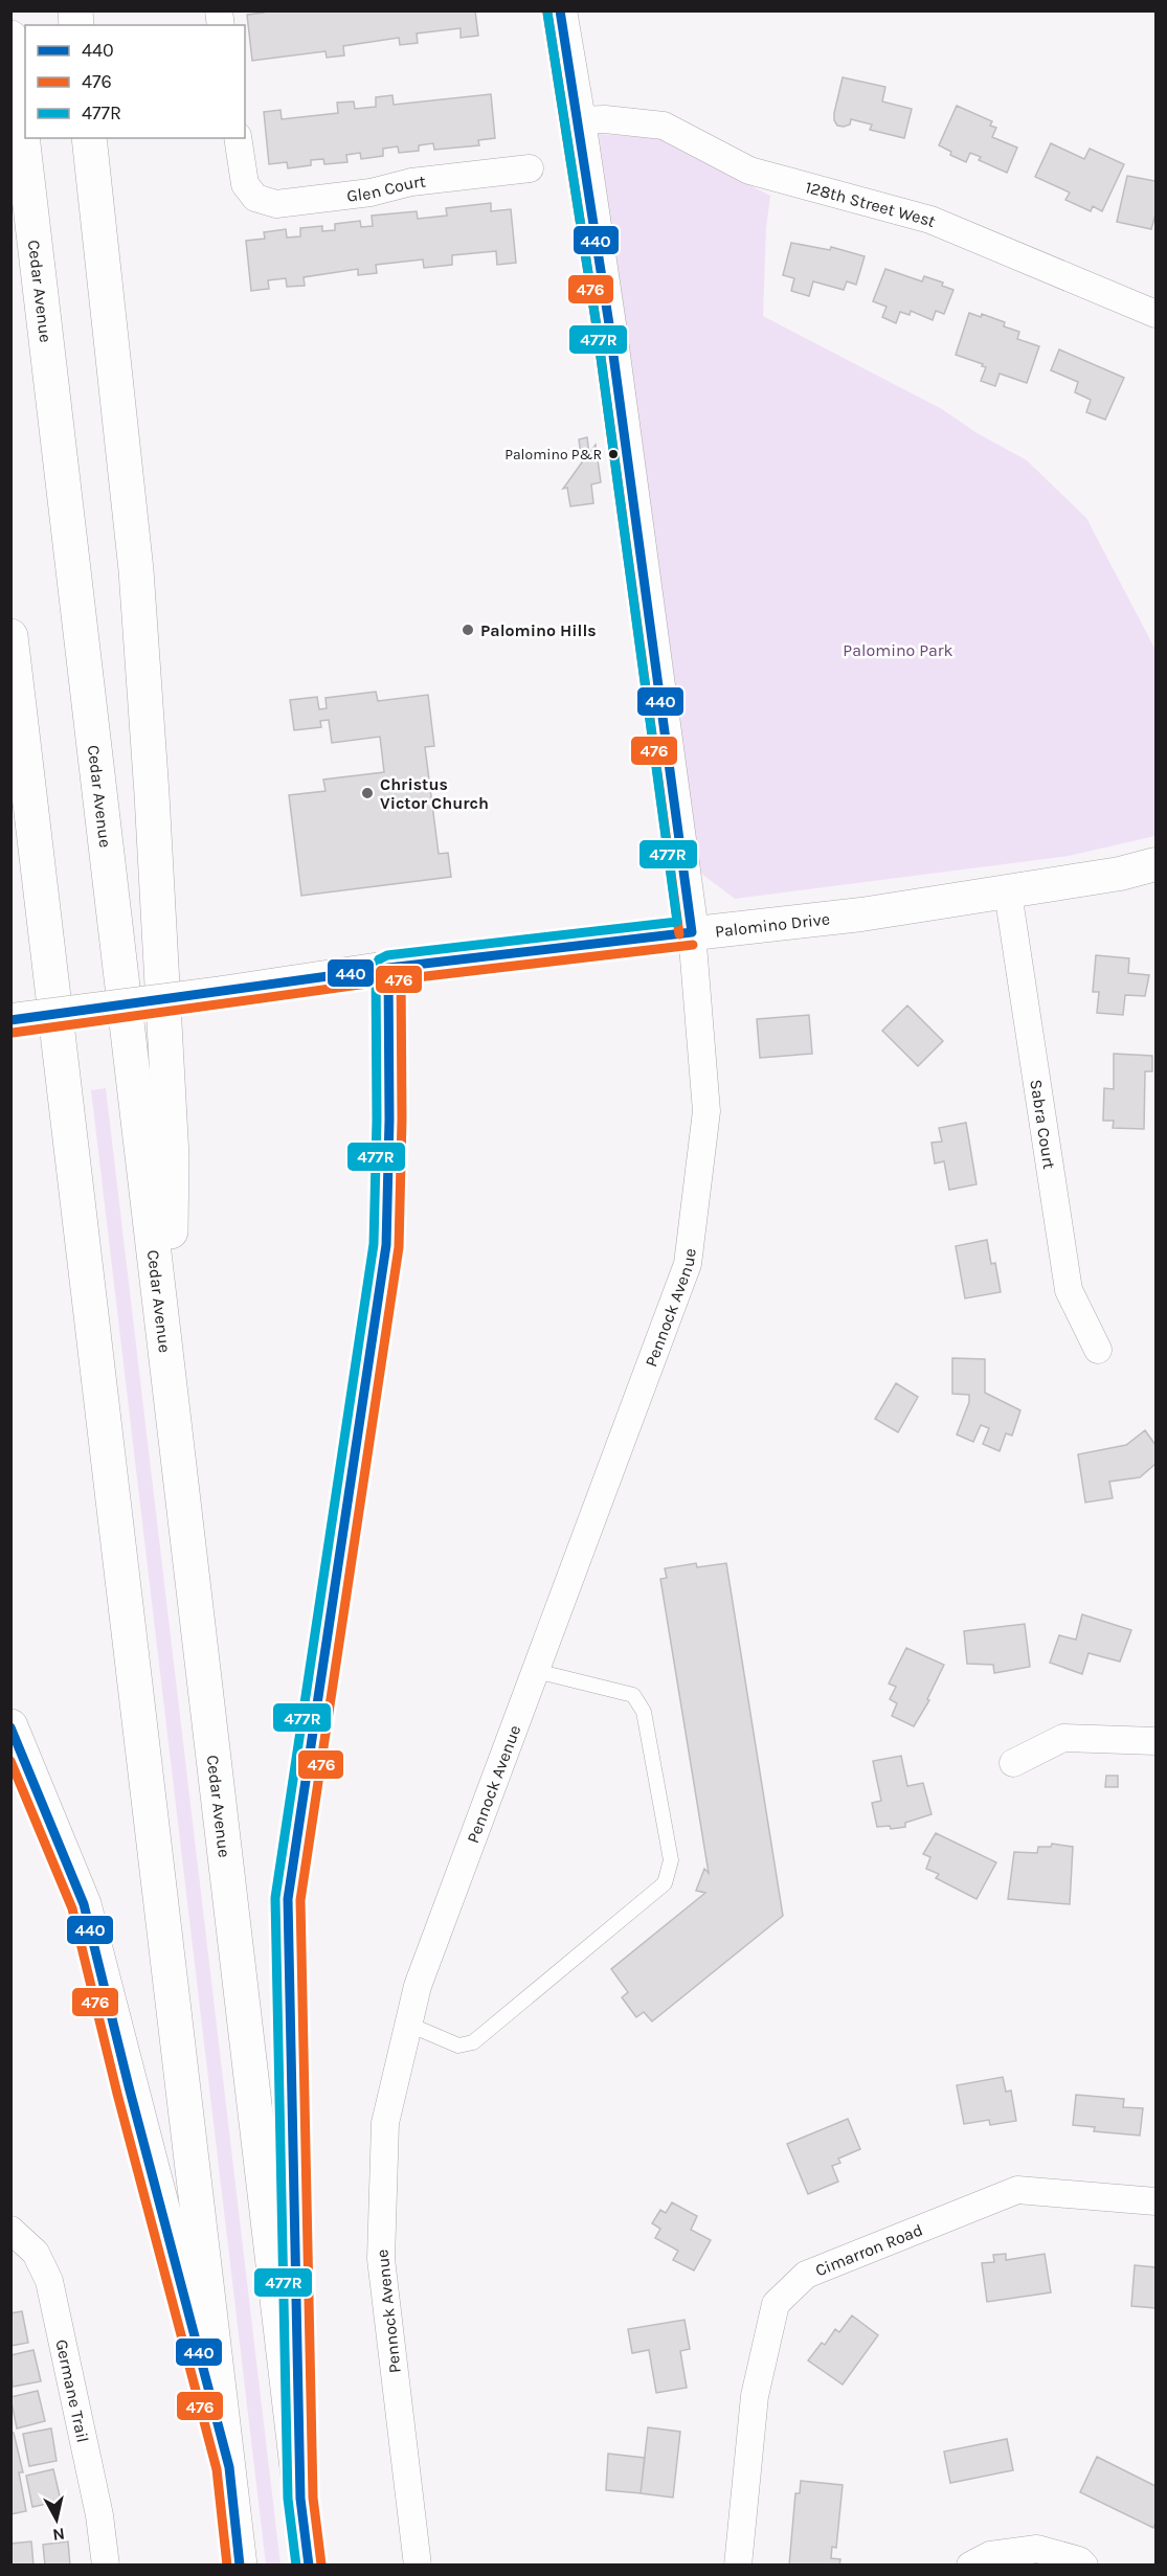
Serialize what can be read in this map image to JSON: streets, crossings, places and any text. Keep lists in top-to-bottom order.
{
  "streets": {
    "highway": ["Cedar Avenue"],
    "street": [
      "Glen Court",
      "128th Street West",
      "Palomino Drive",
      "Sabra Court",
      "Pennock Avenue",
      "Cimarron Road",
      "Germane Trail"
    ]
  },
  "crossings": [
    ["128th Street West", "Pennock Avenue"],
    ["Palomino Drive", "Sabra Court"],
    ["Palomino Drive", "Pennock Avenue"]
  ],
  "parks": ["Palomino Park"],
  "places": ["Palomino P&R", "Palomino Hills", "Christus Victor Church"],
  "lines": ["transit line 440", "transit line 476", "transit line 477R"],
  "legend": ["440", "476", "477R"],
  "north": "bottom"
}
